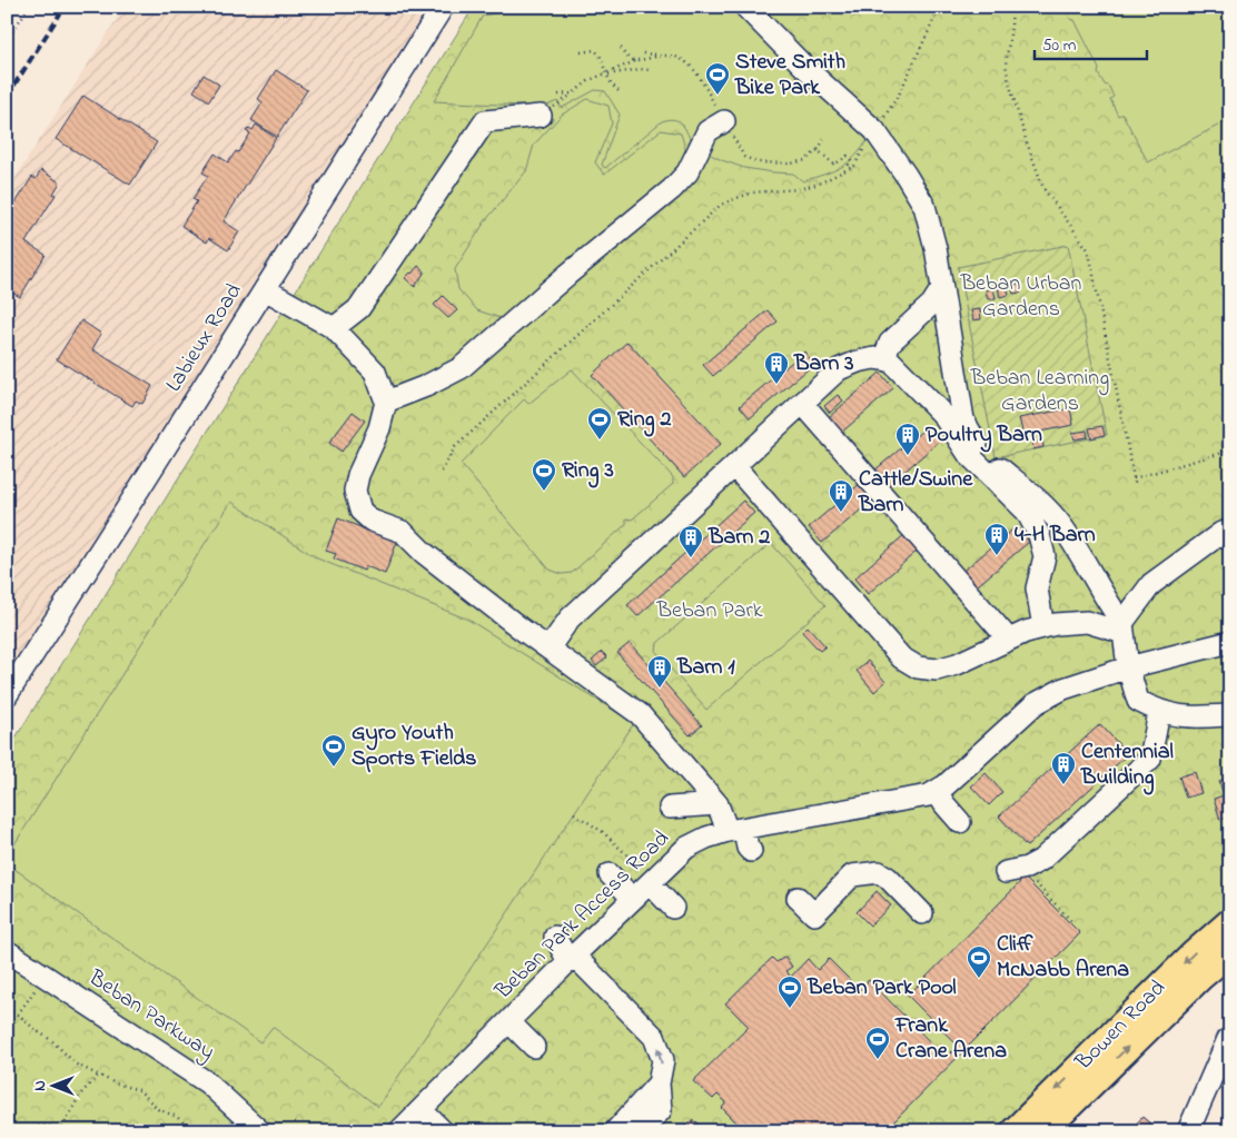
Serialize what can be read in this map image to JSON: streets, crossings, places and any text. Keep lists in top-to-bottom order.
{
  "streets": {
    "main road": ["Bowen Road"],
    "street": ["Labieux Road", "Beban Park Access Road", "Beban Parkway"]
  },
  "parks": ["Beban Urban Gardens", "Beban Learning Gardens", "Beban Park"],
  "places": {
    "sports": [
      "Steve Smith Bike Park",
      "Ring 2",
      "Ring 3",
      "Gyro Youth Sports Fields",
      "Cliff McNabb Arena",
      "Beban Park Pool",
      "Frank Crane Arena"
    ],
    "building": [
      "Barn 3",
      "Poultry Barn",
      "Cattle/Swine Barn",
      "4-H Barn",
      "Barn 2",
      "Barn 1",
      "Centennial Building"
    ]
  },
  "scale_bar": "50 m",
  "north": "left"
}
